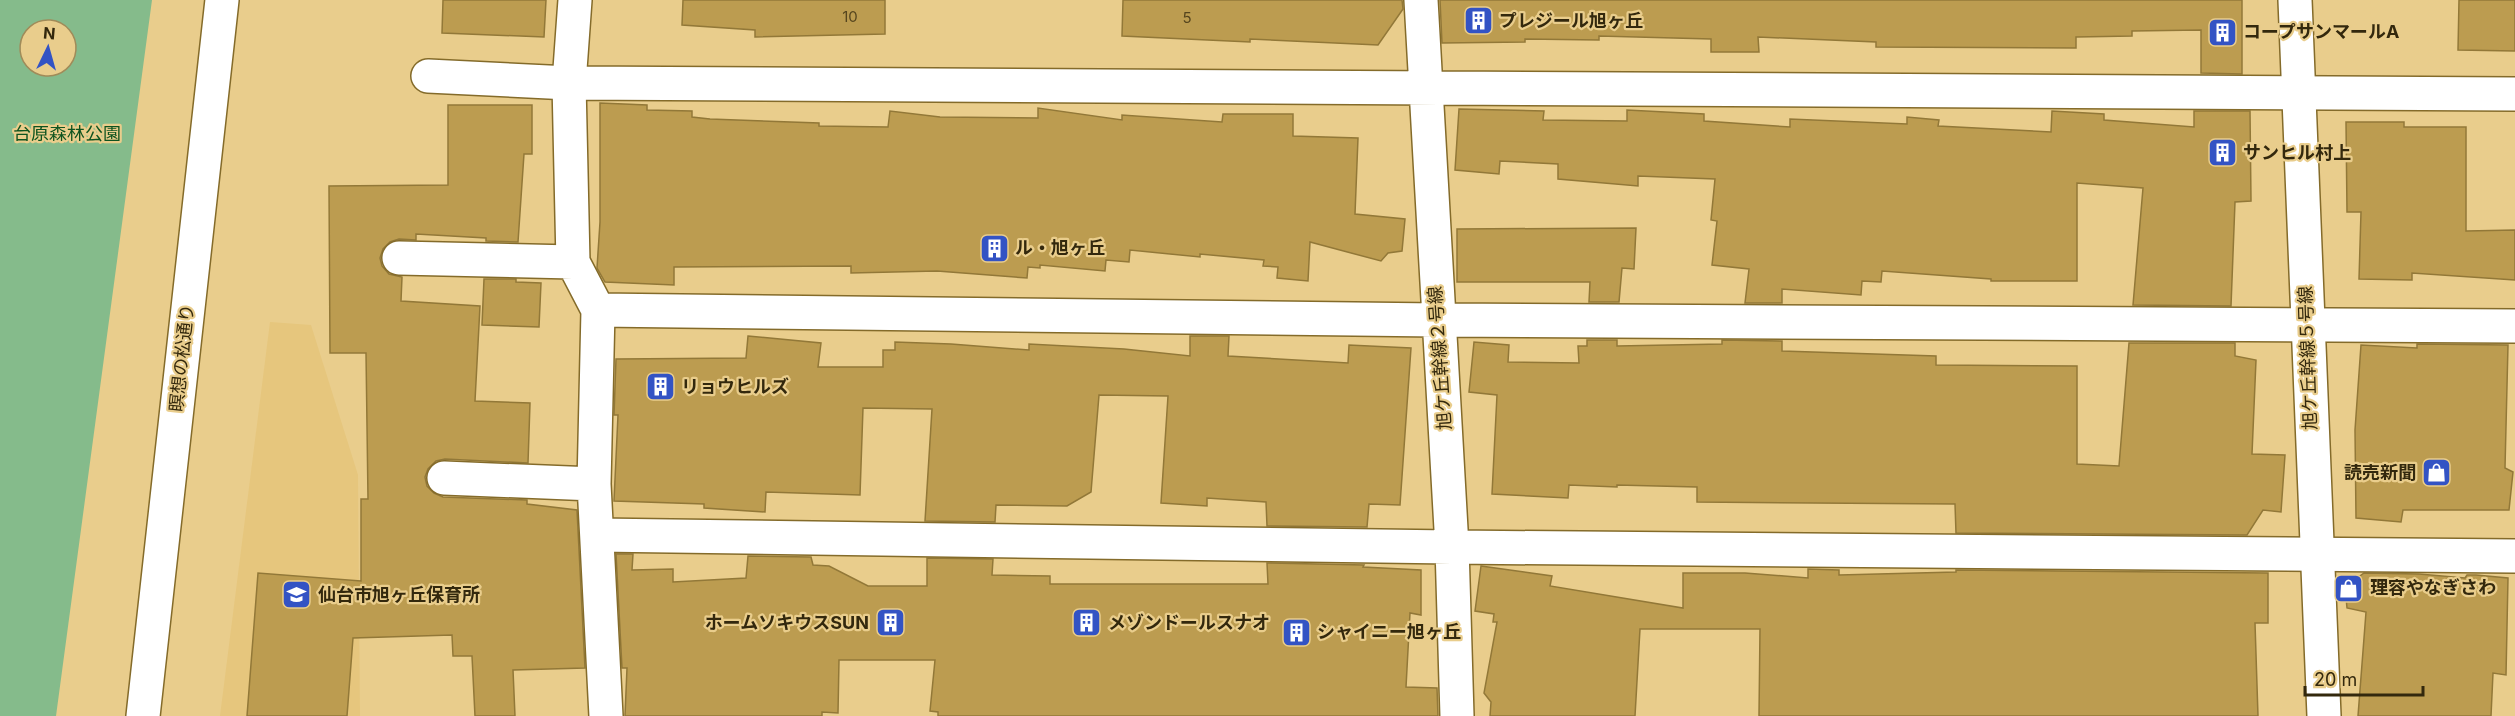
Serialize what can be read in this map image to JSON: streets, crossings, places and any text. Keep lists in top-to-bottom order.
{
  "streets": {
    "street": ["瞑想の松通り", "旭ケ丘幹線２号線", "旭ケ丘幹線５号線"]
  },
  "parks": ["台原森林公園"],
  "places": {
    "building": [
      "プレジール旭ヶ丘",
      "コープサンマールA",
      "サンヒル村上",
      "ル・旭ヶ丘",
      "リョウヒルズ",
      "ホームソキウスSUN",
      "メゾンドールスナオ",
      "シャイニー旭ヶ丘"
    ],
    "shop": ["読売新聞", "理容やなぎさわ"],
    "school or university": ["仙台市旭ヶ丘保育所"]
  },
  "house_numbers": ["10", "5"],
  "scale_bar": "20 m",
  "north": "top"
}
